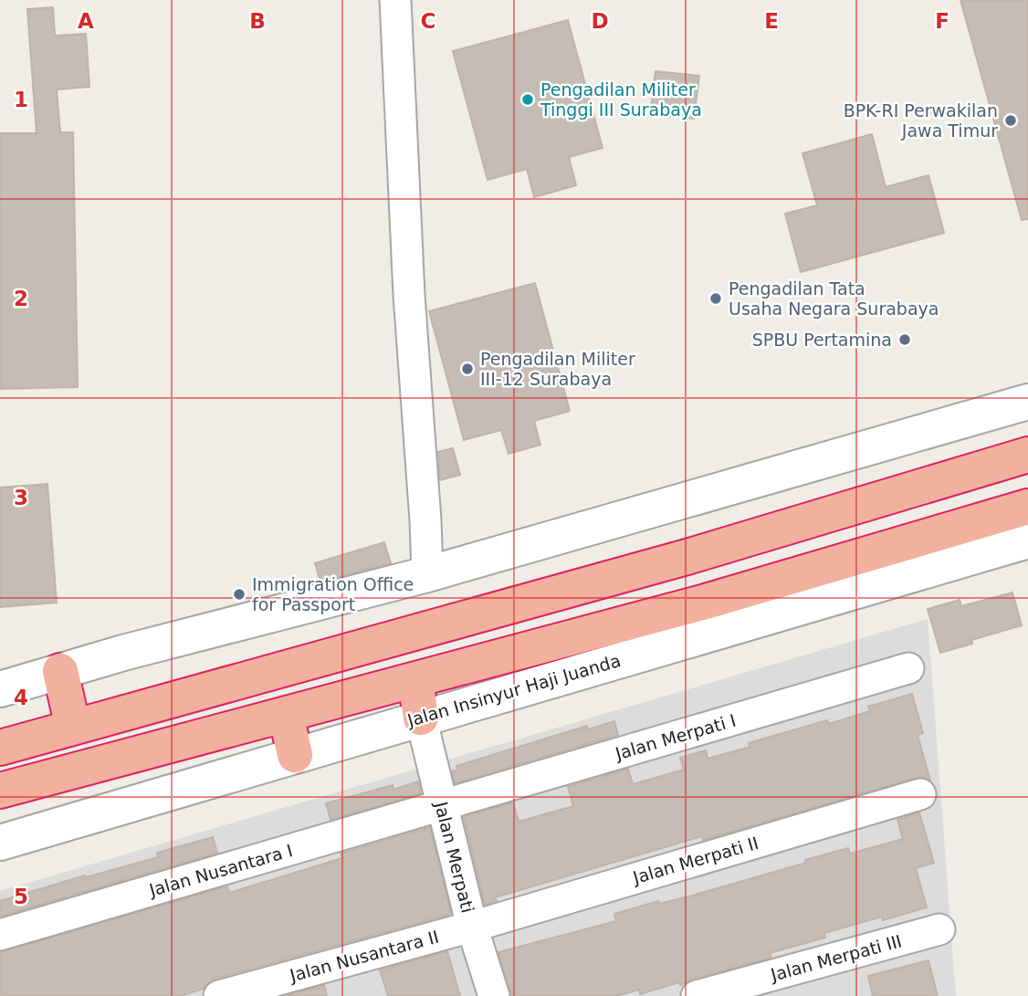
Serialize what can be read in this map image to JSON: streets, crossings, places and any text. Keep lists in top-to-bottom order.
{
  "streets": {
    "highway": ["Jalan Insinyur Haji Juanda"],
    "street": [
      "Jalan Merpati I",
      "Jalan Merpati",
      "Jalan Merpati II",
      "Jalan Nusantara I",
      "Jalan Nusantara II",
      "Jalan Merpati III"
    ]
  },
  "crossings": [
    ["Jalan Insinyur Haji Juanda", "Jalan Merpati"],
    ["Jalan Merpati I", "Jalan Merpati"],
    ["Jalan Merpati I", "Jalan Nusantara I"],
    ["Jalan Merpati", "Jalan Merpati II"],
    ["Jalan Merpati", "Jalan Nusantara I"],
    ["Jalan Merpati", "Jalan Nusantara II"],
    ["Jalan Merpati II", "Jalan Nusantara II"]
  ],
  "places": [
    "Pengadilan Militer Tinggi III Surabaya",
    "BPK-RI Perwakilan Jawa Timur",
    "Pengadilan Tata Usaha Negara Surabaya",
    "SPBU Pertamina",
    "Pengadilan Militer III-12 Surabaya",
    "Immigration Office for Passport"
  ],
  "grid": {
    "columns": [
      "A",
      "B",
      "C",
      "D",
      "E",
      "F"
    ],
    "rows": [
      "1",
      "2",
      "3",
      "4",
      "5"
    ]
  }
}
